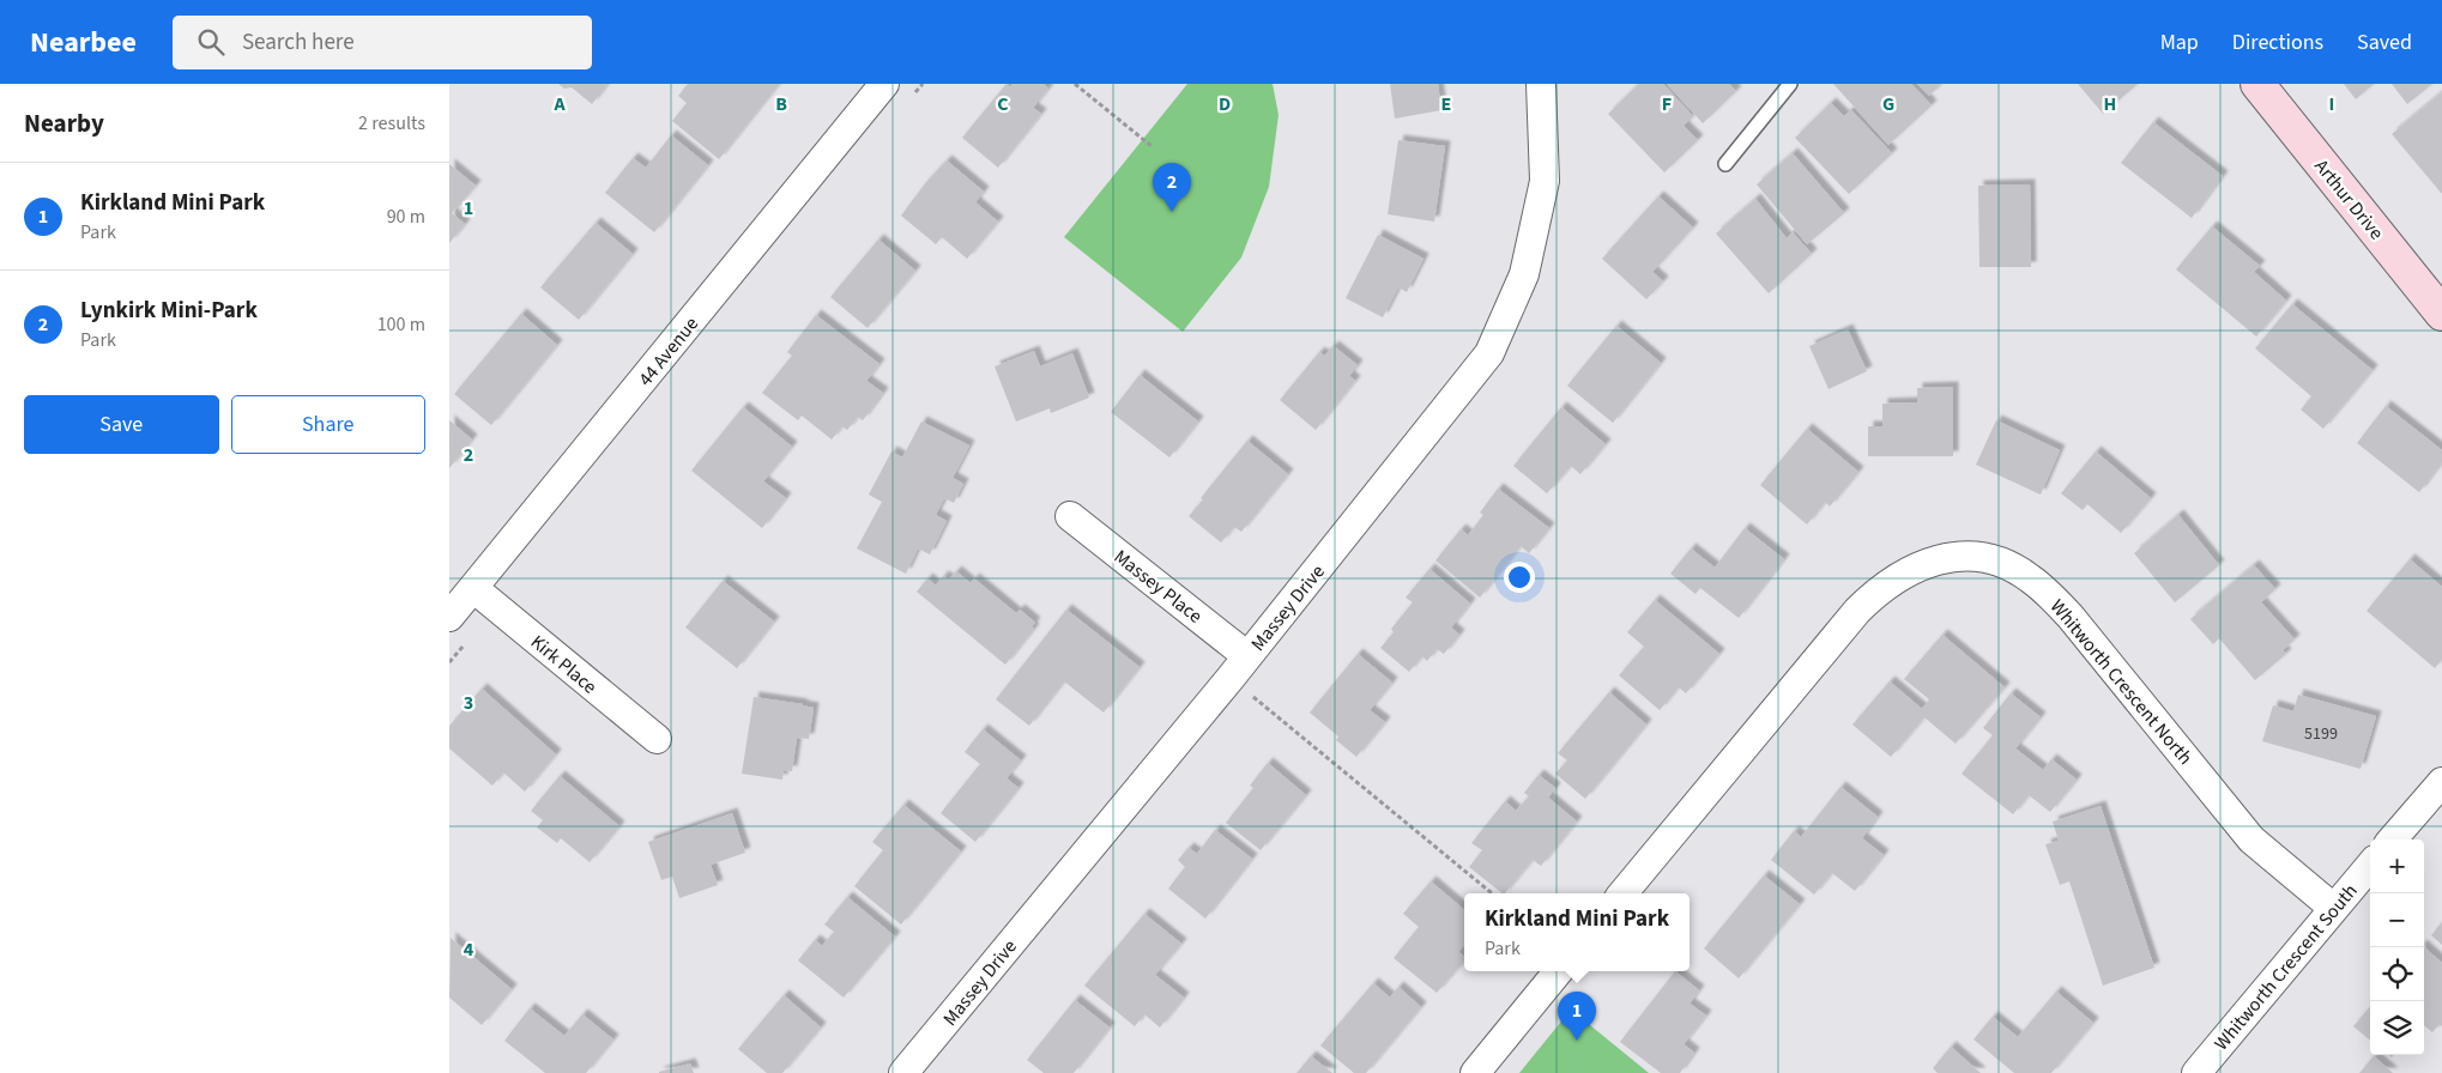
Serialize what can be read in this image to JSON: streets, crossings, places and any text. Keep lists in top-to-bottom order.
{
  "streets": {
    "main road": ["Arthur Drive"],
    "street": [
      "44 Avenue",
      "Massey Place",
      "Massey Drive",
      "Kirk Place",
      "Whitworth Crescent North",
      "Whitworth Crescent South"
    ]
  },
  "crossings": [
    ["44 Avenue", "Kirk Place"],
    ["Massey Place", "Massey Drive"],
    ["Whitworth Crescent North", "Whitworth Crescent South"]
  ],
  "house_numbers": ["5199"],
  "page": {
    "header": "Nearbee",
    "search": "Search here",
    "nav": ["Map", "Directions", "Saved"],
    "heading": ["Nearby", "2 results"],
    "list": [
      {
        "mark": "1",
        "name": "Kirkland Mini Park",
        "note": "Park",
        "value": "90 m"
      },
      {
        "mark": "2",
        "name": "Lynkirk Mini-Park",
        "note": "Park",
        "value": "100 m"
      }
    ],
    "pins": ["2", "1"],
    "buttons": ["Save", "Share"],
    "map_buttons": ["+", "−"],
    "popup": ["Kirkland Mini Park", "Park"]
  },
  "grid": {
    "columns": [
      "A",
      "B",
      "C",
      "D",
      "E",
      "F",
      "G",
      "H",
      "I"
    ],
    "rows": [
      "1",
      "2",
      "3",
      "4"
    ]
  }
}
